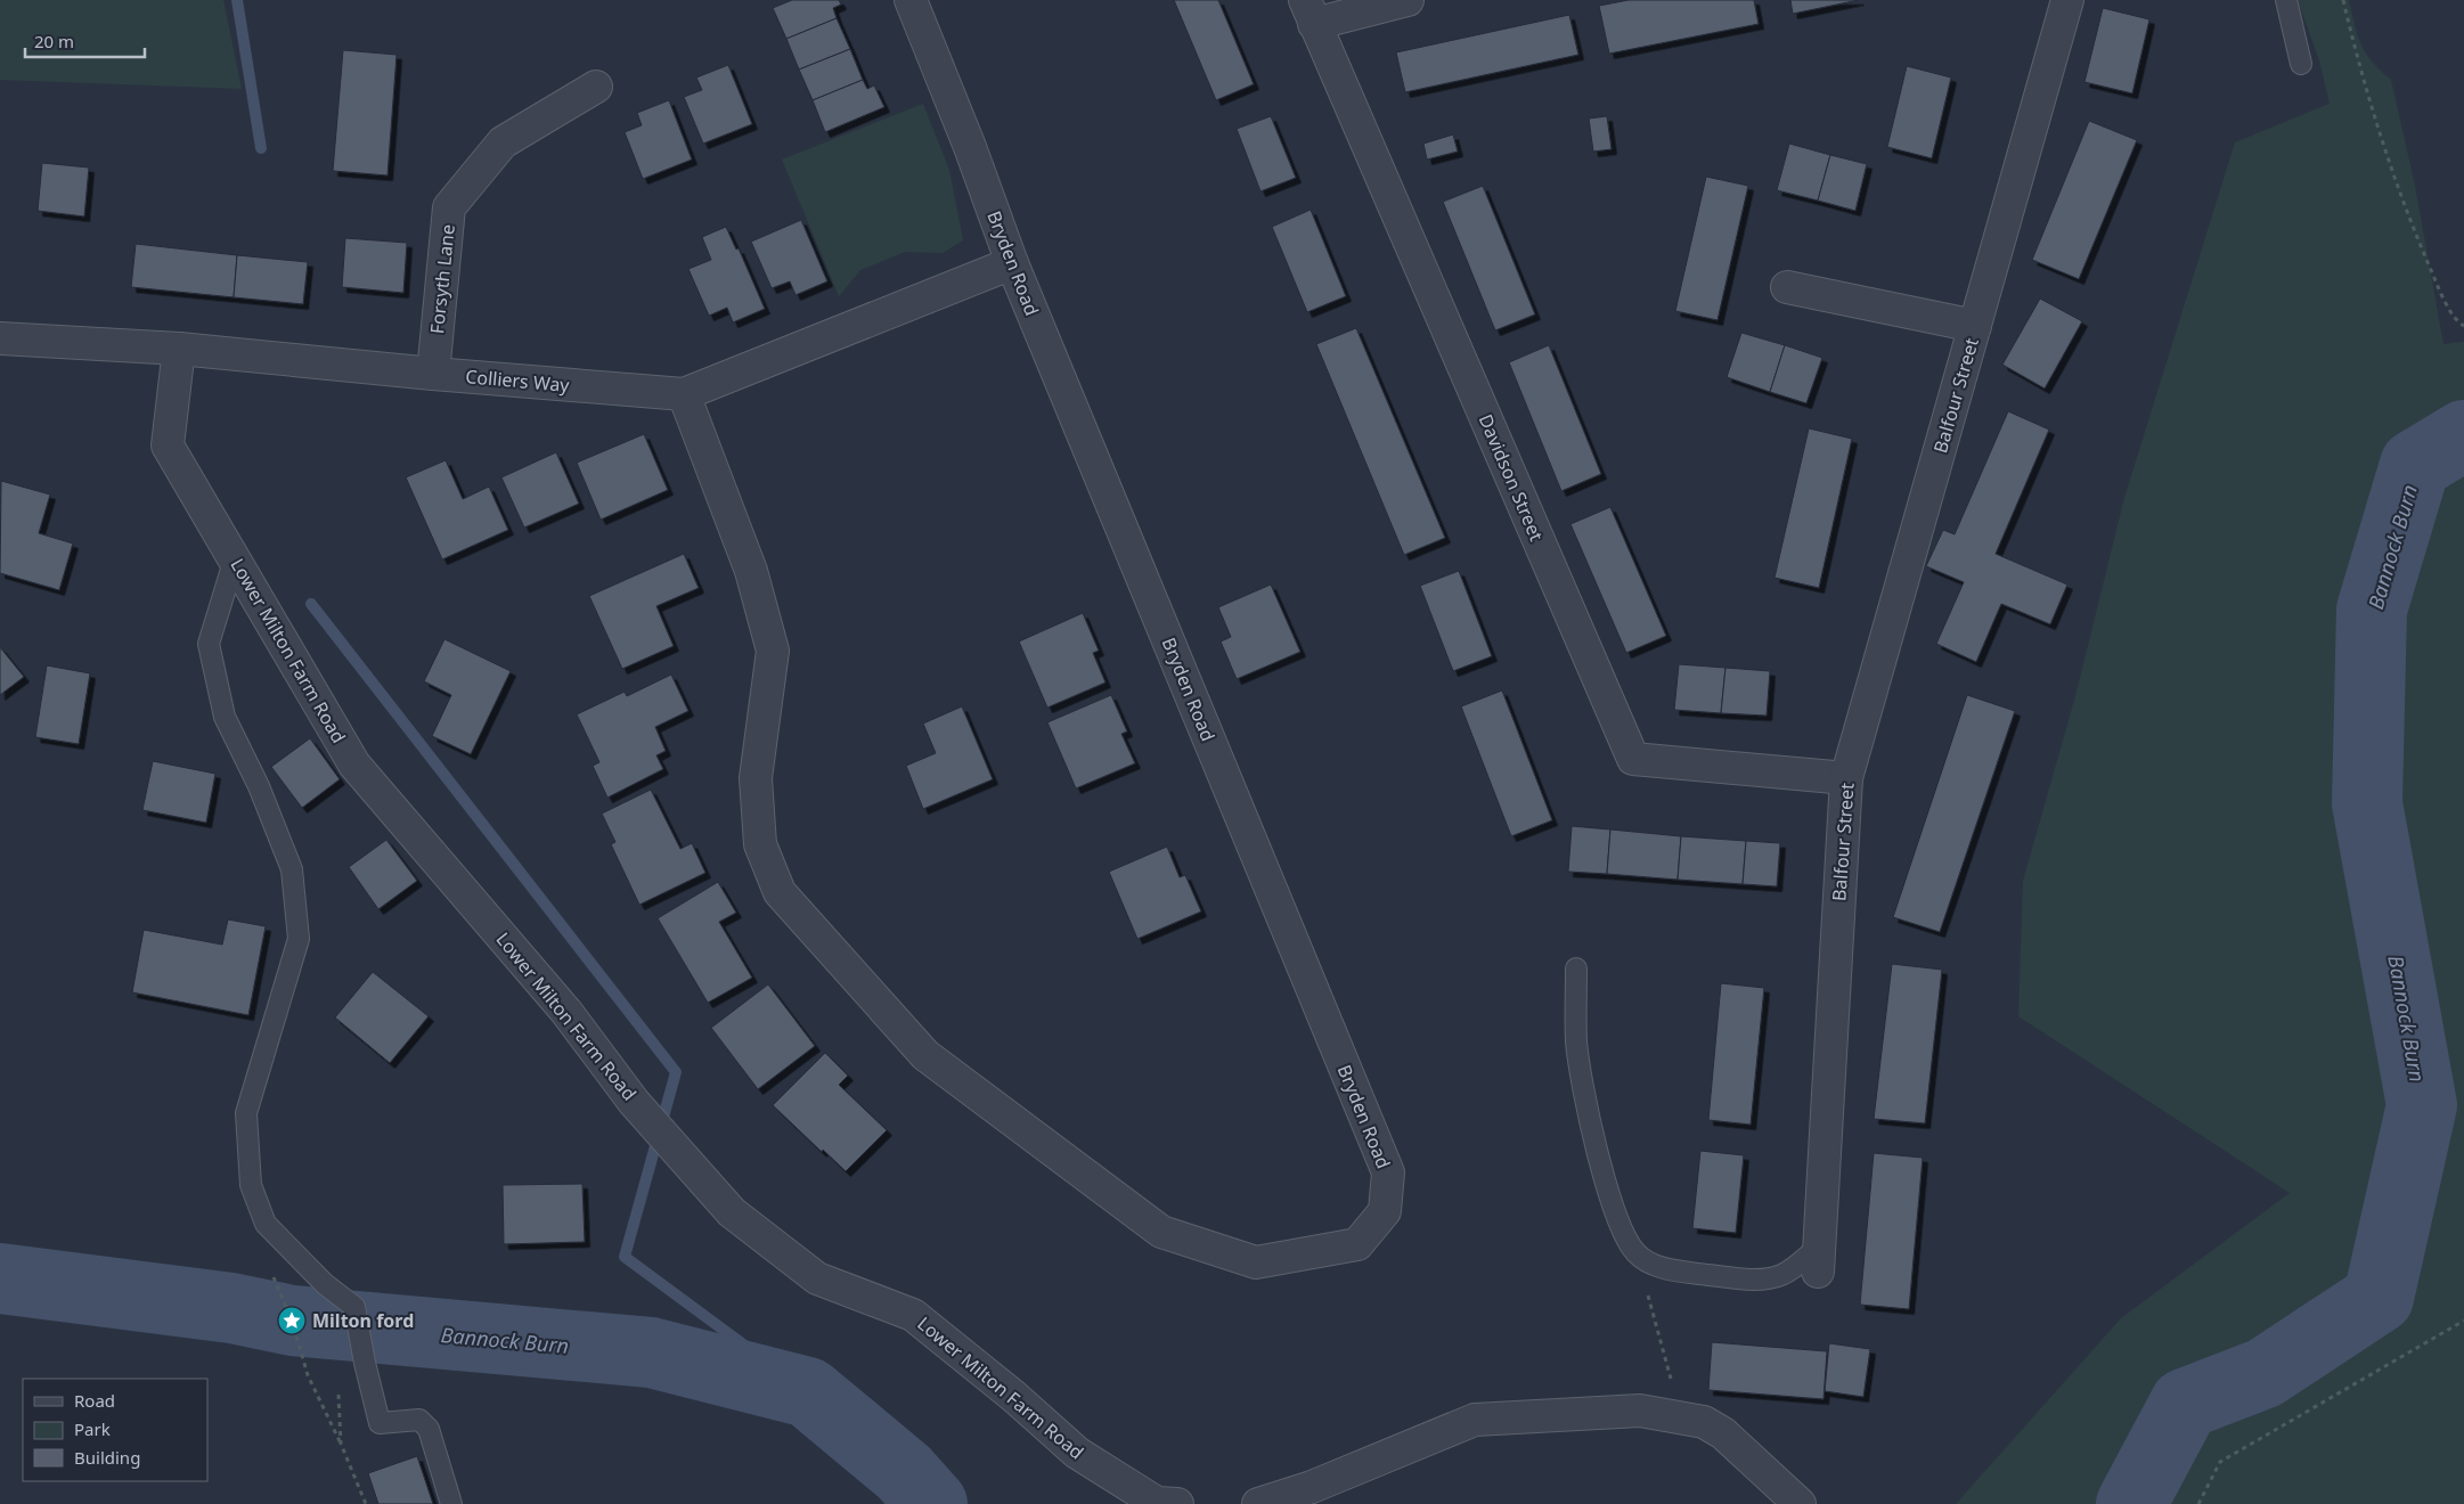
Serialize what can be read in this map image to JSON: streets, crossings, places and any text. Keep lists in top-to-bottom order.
{
  "streets": {
    "street": [
      "Bryden Road",
      "Forsyth Lane",
      "Colliers Way",
      "Balfour Street",
      "Davidson Street",
      "Lower Milton Farm Road"
    ]
  },
  "crossings": [
    ["Bryden Road", "Colliers Way"],
    ["Forsyth Lane", "Colliers Way"],
    ["Colliers Way", "Lower Milton Farm Road"],
    ["Balfour Street", "Davidson Street"]
  ],
  "water": ["Bannock Burn"],
  "places": {
    "place": ["Milton ford"]
  },
  "legend": ["Road", "Park", "Building"],
  "scale_bar": "20 m"
}
